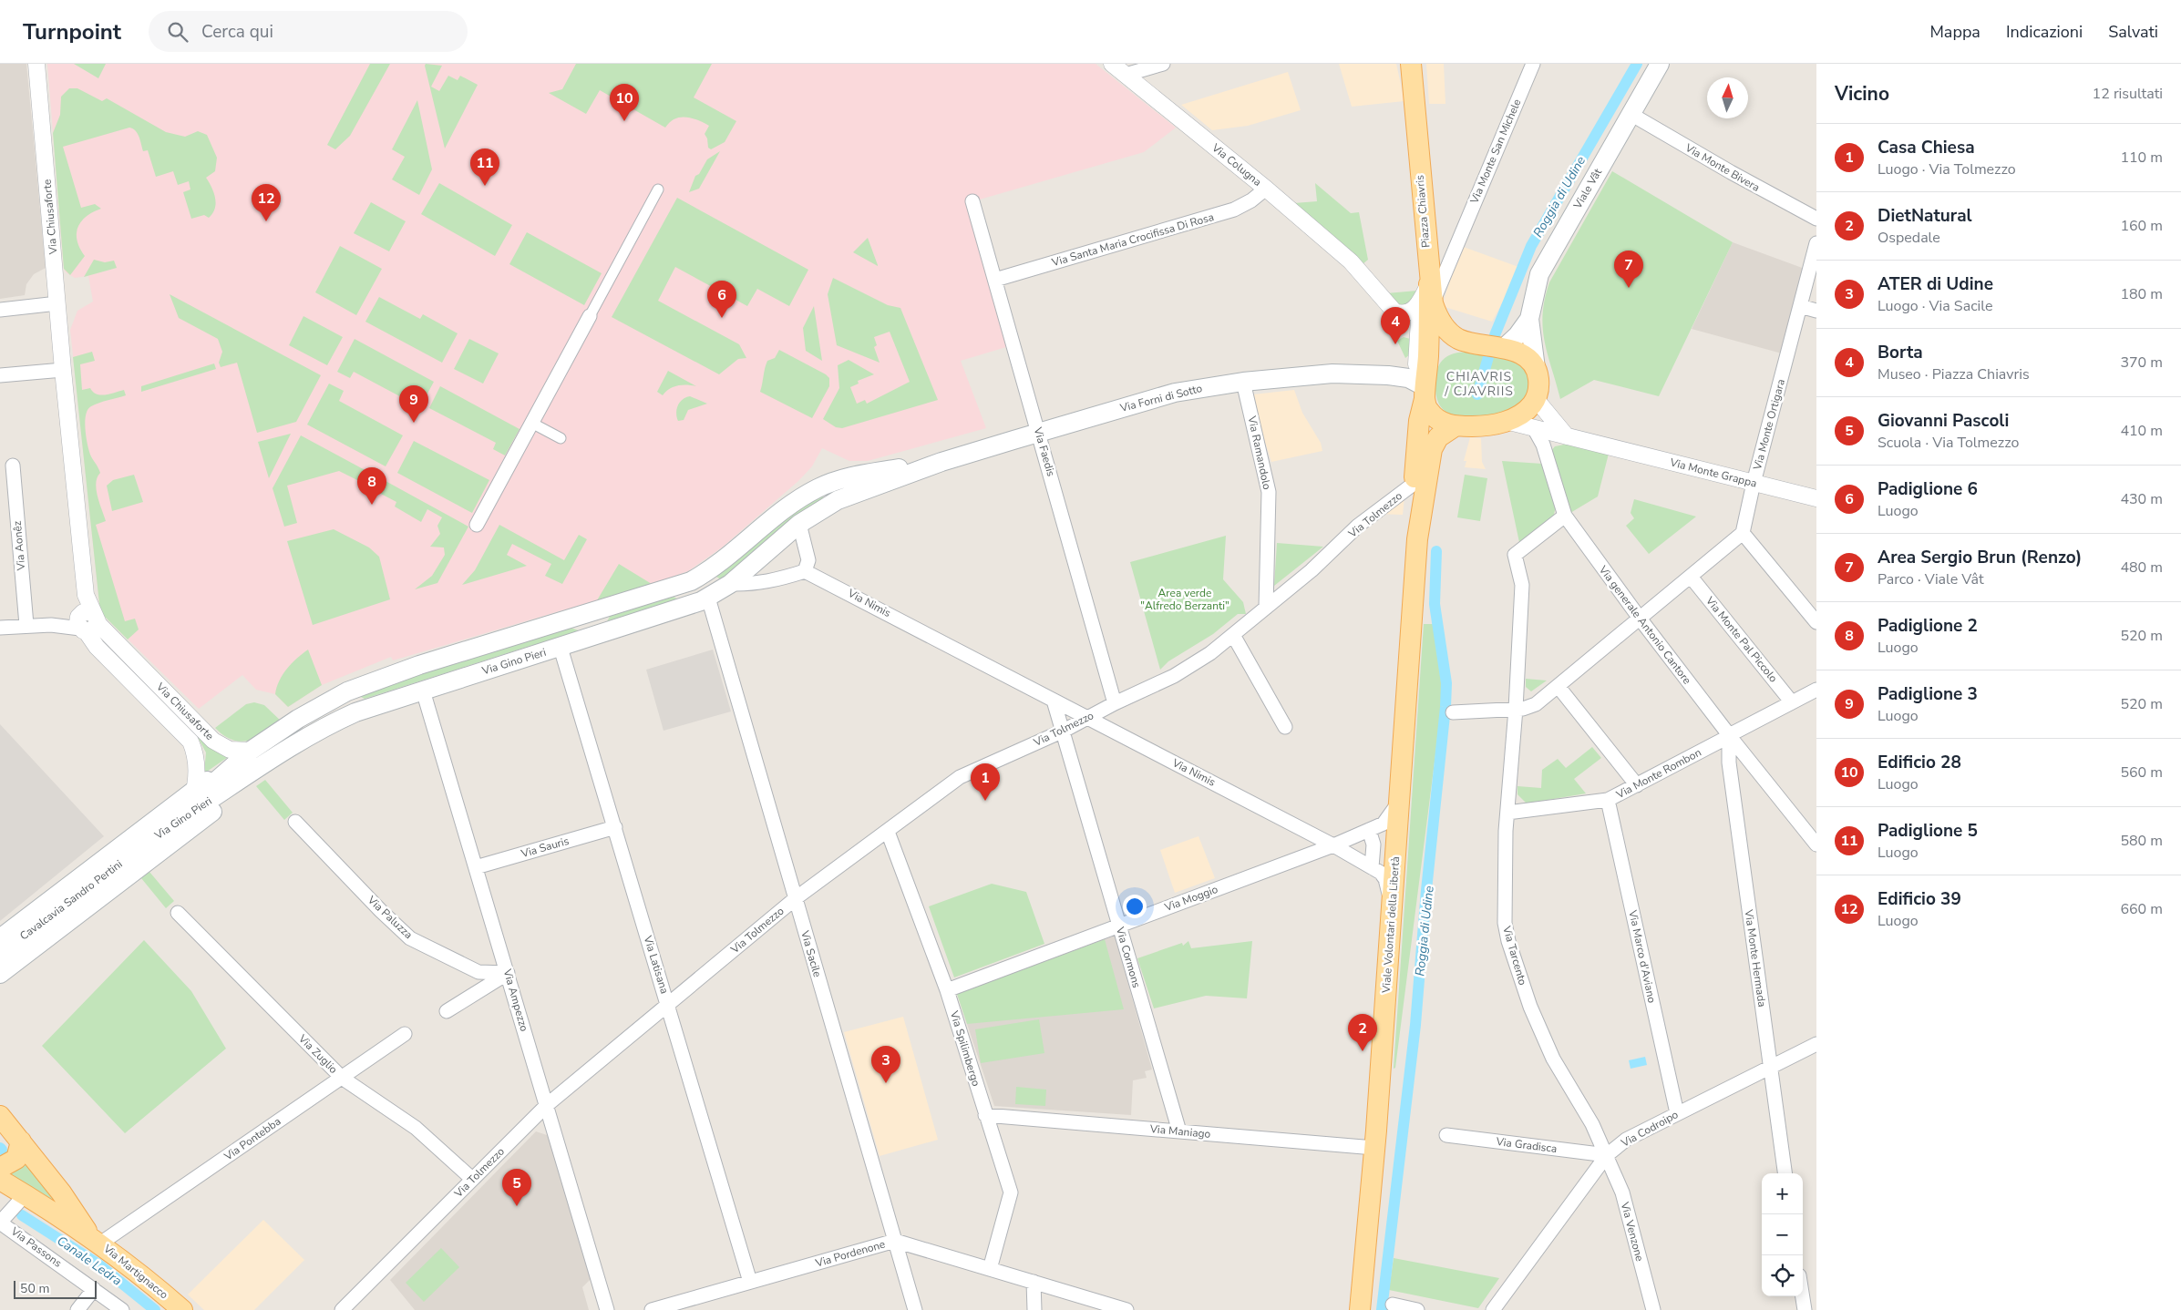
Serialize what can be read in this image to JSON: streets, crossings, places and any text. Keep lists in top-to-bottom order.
{
  "streets": {
    "main road": [
      "Viale Vât",
      "Piazza Chiavris",
      "Via Forni di Sotto",
      "Via Gino Pieri",
      "Cavalcavia Sandro Pertini",
      "Viale Volontari della Libertà",
      "Via Martignacco"
    ],
    "street": [
      "Via Monte San Michele",
      "Via Colugna",
      "Via Monte Bivera",
      "Via Chiusaforte",
      "Via Santa Maria Crocifissa Di Rosa",
      "Via Monte Ortigara",
      "Via Faedis",
      "Via Ramandolo",
      "Via Monte Grappa",
      "Via Tolmezzo",
      "Via Aonêz",
      "Via Nimis",
      "Via generale Antonio Cantore",
      "Via Monte Pal Piccolo",
      "Via Monte Rombon",
      "Via Sauris",
      "Via Moggio",
      "Via Paluzza",
      "Via Sacile",
      "Via Tarcento",
      "Via Marco d'Aviano",
      "Via Cormons",
      "Via Monte Hermada",
      "Via Latisana",
      "Via Ampezzo",
      "Via Spilimbergo",
      "Via Zuglio",
      "Via Codroipo",
      "Via Maniago",
      "Via Pontebba",
      "Via Gradisca",
      "Via Venzone",
      "Via Passons",
      "Via Pordenone"
    ]
  },
  "crossings": [
    ["Via Monte San Michele", "Piazza Chiavris"],
    ["Via Colugna", "Piazza Chiavris"],
    ["Via Colugna", "Via Santa Maria Crocifissa Di Rosa"],
    ["Via Monte Bivera", "Viale Vât"],
    ["Viale Vât", "Piazza Chiavris"],
    ["Viale Vât", "Via Forni di Sotto"],
    ["Viale Vât", "Via Monte Grappa"],
    ["Piazza Chiavris", "Via Forni di Sotto"],
    ["Piazza Chiavris", "Via Monte Grappa"],
    ["Piazza Chiavris", "Via Tolmezzo"],
    ["Piazza Chiavris", "Viale Volontari della Libertà"],
    ["Via Chiusaforte", "Via Gino Pieri"],
    ["Via Santa Maria Crocifissa Di Rosa", "Via Faedis"],
    ["Via Forni di Sotto", "Via Faedis"],
    ["Via Forni di Sotto", "Via Ramandolo"],
    ["Via Forni di Sotto", "Via Monte Grappa"],
    ["Via Forni di Sotto", "Via Gino Pieri"],
    ["Via Forni di Sotto", "Via Sacile"],
    ["Via Monte Ortigara", "Via Monte Grappa"],
    ["Via Faedis", "Via Tolmezzo"],
    ["Via Ramandolo", "Via Tolmezzo"],
    ["Via Monte Grappa", "Via generale Antonio Cantore"],
    ["Via Tolmezzo", "Via Nimis"],
    ["Via Tolmezzo", "Viale Volontari della Libertà"],
    ["Via Tolmezzo", "Via Sacile"],
    ["Via Tolmezzo", "Via Cormons"],
    ["Via Tolmezzo", "Via Latisana"],
    ["Via Tolmezzo", "Via Ampezzo"],
    ["Via Tolmezzo", "Via Spilimbergo"],
    ["Via Tolmezzo", "Via Zuglio"],
    ["Via Nimis", "Via Moggio"],
    ["Via Nimis", "Viale Volontari della Libertà"],
    ["Via generale Antonio Cantore", "Via Monte Rombon"],
    ["Via generale Antonio Cantore", "Via Tarcento"],
    ["Via generale Antonio Cantore", "Via Monte Hermada"],
    ["Via Monte Pal Piccolo", "Via Monte Rombon"],
    ["Via Gino Pieri", "Cavalcavia Sandro Pertini"],
    ["Via Gino Pieri", "Via Sacile"],
    ["Via Gino Pieri", "Via Latisana"],
    ["Via Gino Pieri", "Via Ampezzo"],
    ["Via Monte Rombon", "Via Tarcento"],
    ["Via Monte Rombon", "Via Marco d'Aviano"],
    ["Via Monte Rombon", "Via Monte Hermada"],
    ["Via Sauris", "Via Latisana"],
    ["Via Sauris", "Via Ampezzo"],
    ["Via Moggio", "Via Cormons"],
    ["Via Moggio", "Via Spilimbergo"],
    ["Via Paluzza", "Via Ampezzo"],
    ["Viale Volontari della Libertà", "Via Maniago"],
    ["Via Sacile", "Via Pordenone"],
    ["Via Tarcento", "Via Codroipo"],
    ["Via Tarcento", "Via Gradisca"],
    ["Via Tarcento", "Via Venzone"],
    ["Via Marco d'Aviano", "Via Codroipo"],
    ["Via Cormons", "Via Maniago"],
    ["Via Monte Hermada", "Via Codroipo"],
    ["Via Latisana", "Via Pordenone"],
    ["Via Spilimbergo", "Via Maniago"],
    ["Via Spilimbergo", "Via Pordenone"],
    ["Via Zuglio", "Via Pontebba"],
    ["Via Codroipo", "Via Gradisca"],
    ["Via Codroipo", "Via Venzone"],
    ["Via Pontebba", "Via Martignacco"],
    ["Via Gradisca", "Via Venzone"]
  ],
  "districts": ["CHIAVRIS / CJAVRIIS"],
  "water": ["Roggia di Udine", "Canale Ledra"],
  "parks": ["Area verde \"Alfredo Berzanti\""],
  "scale_bar": "50 m",
  "north": "top",
  "page": {
    "header": "Turnpoint",
    "search": "Cerca qui",
    "nav": ["Mappa", "Indicazioni", "Salvati"],
    "heading": ["Vicino", "12 risultati"],
    "pins": [
      "10",
      "11",
      "12",
      "7",
      "6",
      "4",
      "9",
      "8",
      "1",
      "2",
      "3",
      "5"
    ],
    "list": [
      {
        "mark": "1",
        "name": "Casa Chiesa",
        "note": "Luogo · Via Tolmezzo",
        "value": "110 m"
      },
      {
        "mark": "2",
        "name": "DietNatural",
        "note": "Ospedale",
        "value": "160 m"
      },
      {
        "mark": "3",
        "name": "ATER di Udine",
        "note": "Luogo · Via Sacile",
        "value": "180 m"
      },
      {
        "mark": "4",
        "name": "Borta",
        "note": "Museo · Piazza Chiavris",
        "value": "370 m"
      },
      {
        "mark": "5",
        "name": "Giovanni Pascoli",
        "note": "Scuola · Via Tolmezzo",
        "value": "410 m"
      },
      {
        "mark": "6",
        "name": "Padiglione 6",
        "note": "Luogo",
        "value": "430 m"
      },
      {
        "mark": "7",
        "name": "Area Sergio Brun (Renzo)",
        "note": "Parco · Viale Vât",
        "value": "480 m"
      },
      {
        "mark": "8",
        "name": "Padiglione 2",
        "note": "Luogo",
        "value": "520 m"
      },
      {
        "mark": "9",
        "name": "Padiglione 3",
        "note": "Luogo",
        "value": "520 m"
      },
      {
        "mark": "10",
        "name": "Edificio 28",
        "note": "Luogo",
        "value": "560 m"
      },
      {
        "mark": "11",
        "name": "Padiglione 5",
        "note": "Luogo",
        "value": "580 m"
      },
      {
        "mark": "12",
        "name": "Edificio 39",
        "note": "Luogo",
        "value": "660 m"
      }
    ],
    "map_buttons": ["+", "−"],
    "scale": "50 m"
  }
}
